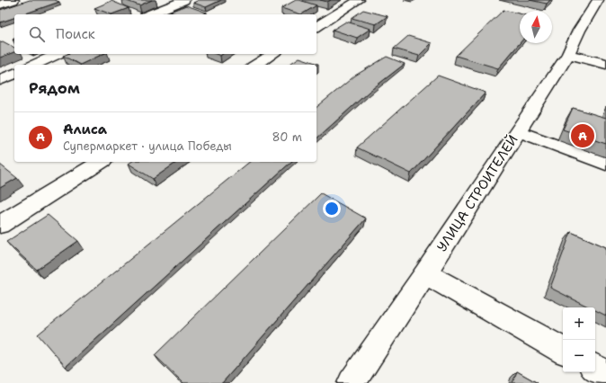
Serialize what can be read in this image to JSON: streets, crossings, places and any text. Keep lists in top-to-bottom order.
{
  "streets": {
    "street": ["УЛИЦА СТРОИТЕЛЕЙ"]
  },
  "north": "top",
  "page": {
    "search": "Поиск",
    "heading": "Рядом",
    "list": [
      {
        "mark": "A",
        "name": "Алиса",
        "note": "Супермаркет · улица Победы",
        "value": "80 m"
      }
    ],
    "pins": "A",
    "map_buttons": ["+", "−"]
  }
}
